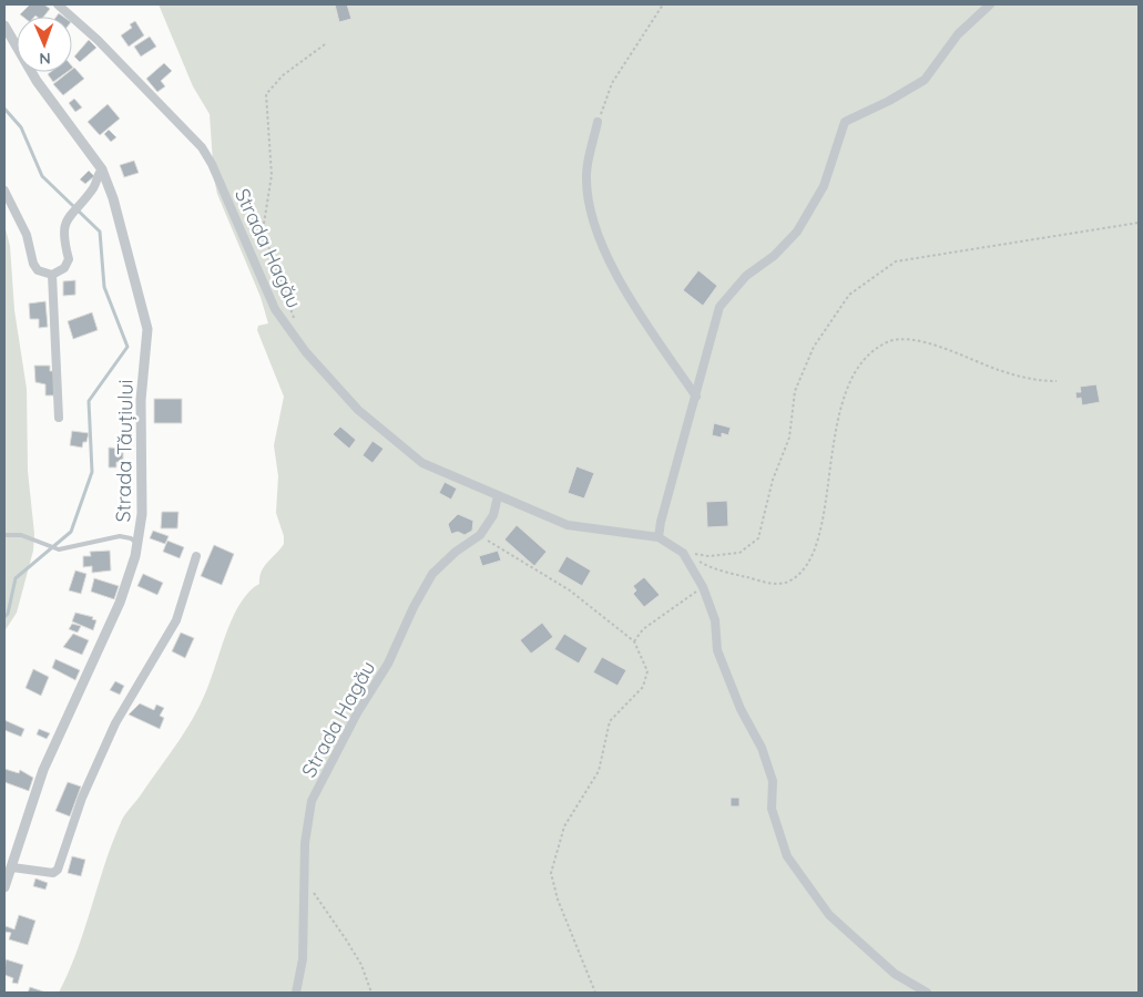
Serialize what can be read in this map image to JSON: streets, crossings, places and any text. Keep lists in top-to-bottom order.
{
  "streets": {
    "street": ["Strada Hagău", "Strada Tăuțiului"]
  },
  "north": "bottom"
}
